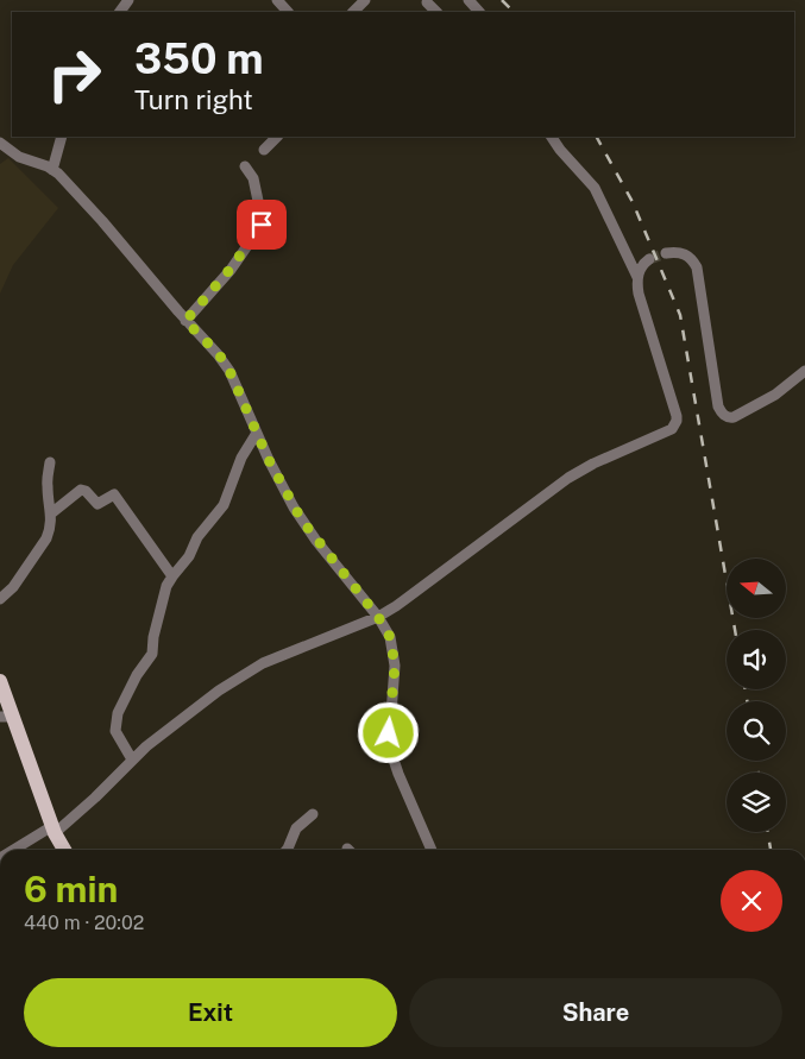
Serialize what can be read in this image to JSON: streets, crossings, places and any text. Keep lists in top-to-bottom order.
{
  "north": "left",
  "page": {
    "turn": ["350 m", "Turn right"],
    "heading": ["6 min", "440 m · 20:02"],
    "buttons": ["Exit", "Share"]
  }
}
